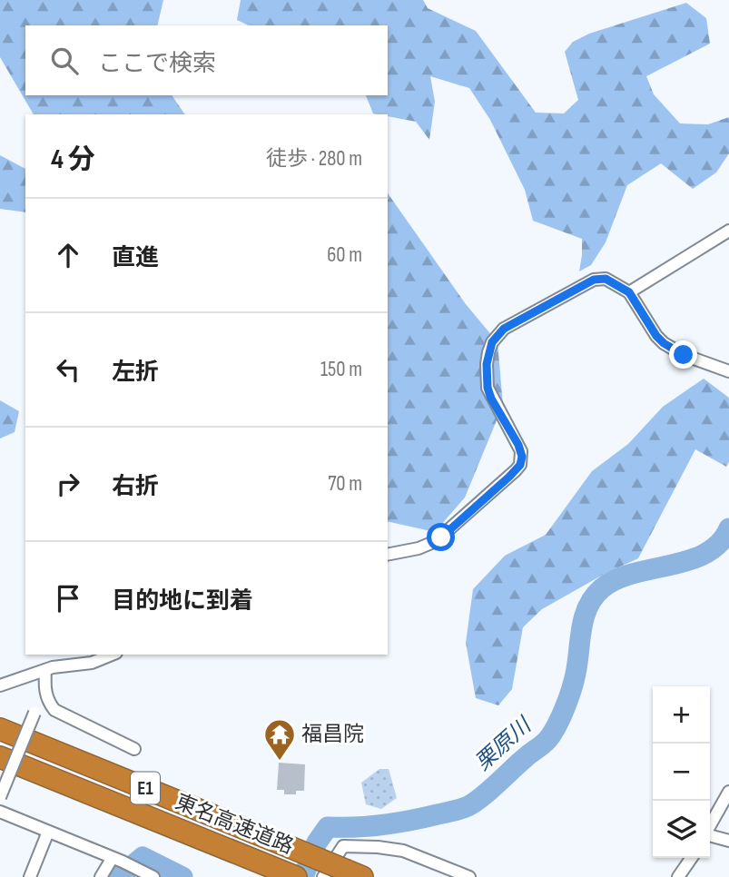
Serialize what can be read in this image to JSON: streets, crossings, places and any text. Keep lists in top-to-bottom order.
{
  "streets": {
    "highway": ["E1", "東名高速道路"]
  },
  "water": ["栗原川"],
  "places": {
    "temple": ["福昌院"]
  },
  "page": {
    "search": "ここで検索",
    "heading": ["4 分", "徒歩 · 280 m"],
    "list": [
      ["直進", "60 m"],
      ["左折", "150 m"],
      ["右折", "70 m"],
      "目的地に到着"
    ],
    "map_buttons": ["+", "−"]
  }
}
